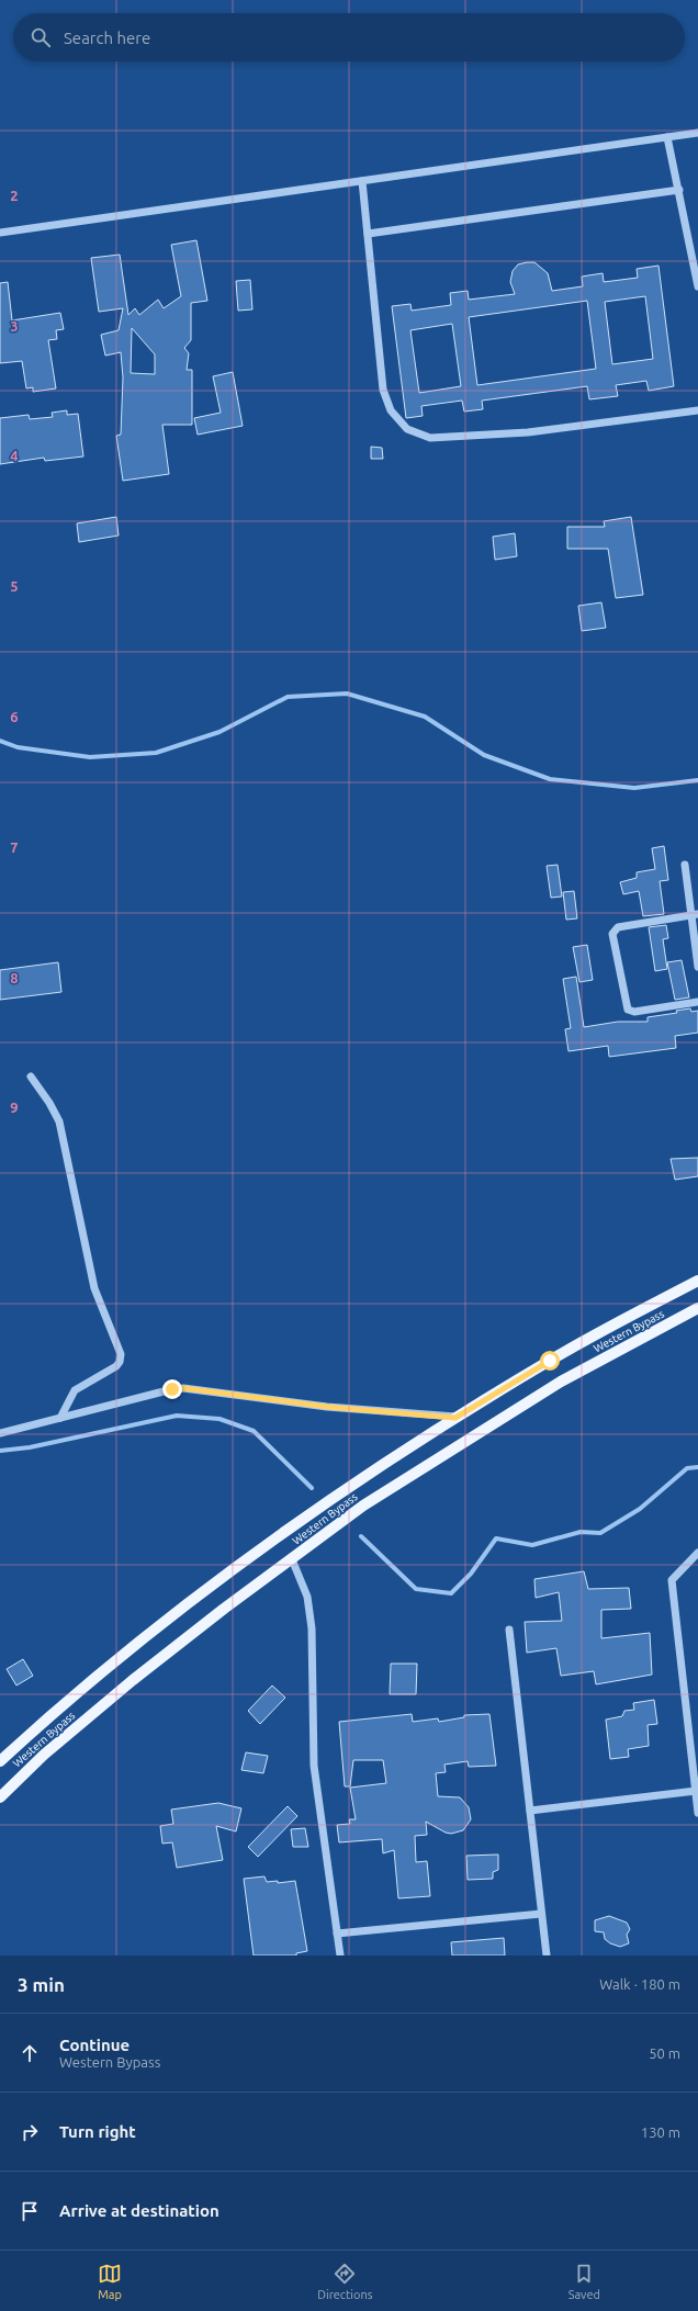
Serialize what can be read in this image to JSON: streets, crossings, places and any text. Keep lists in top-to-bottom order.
{
  "streets": {
    "main road": ["Western Bypass"]
  },
  "page": {
    "search": "Search here",
    "heading": ["3 min", "Walk · 180 m"],
    "list": [
      ["Continue", "Western Bypass", "50 m"],
      ["Turn right", "130 m"],
      "Arrive at destination"
    ],
    "nav": ["Map", "Directions", "Saved"]
  },
  "grid": {
    "rows": [
      "2",
      "3",
      "4",
      "5",
      "6",
      "7",
      "8",
      "9"
    ]
  }
}
